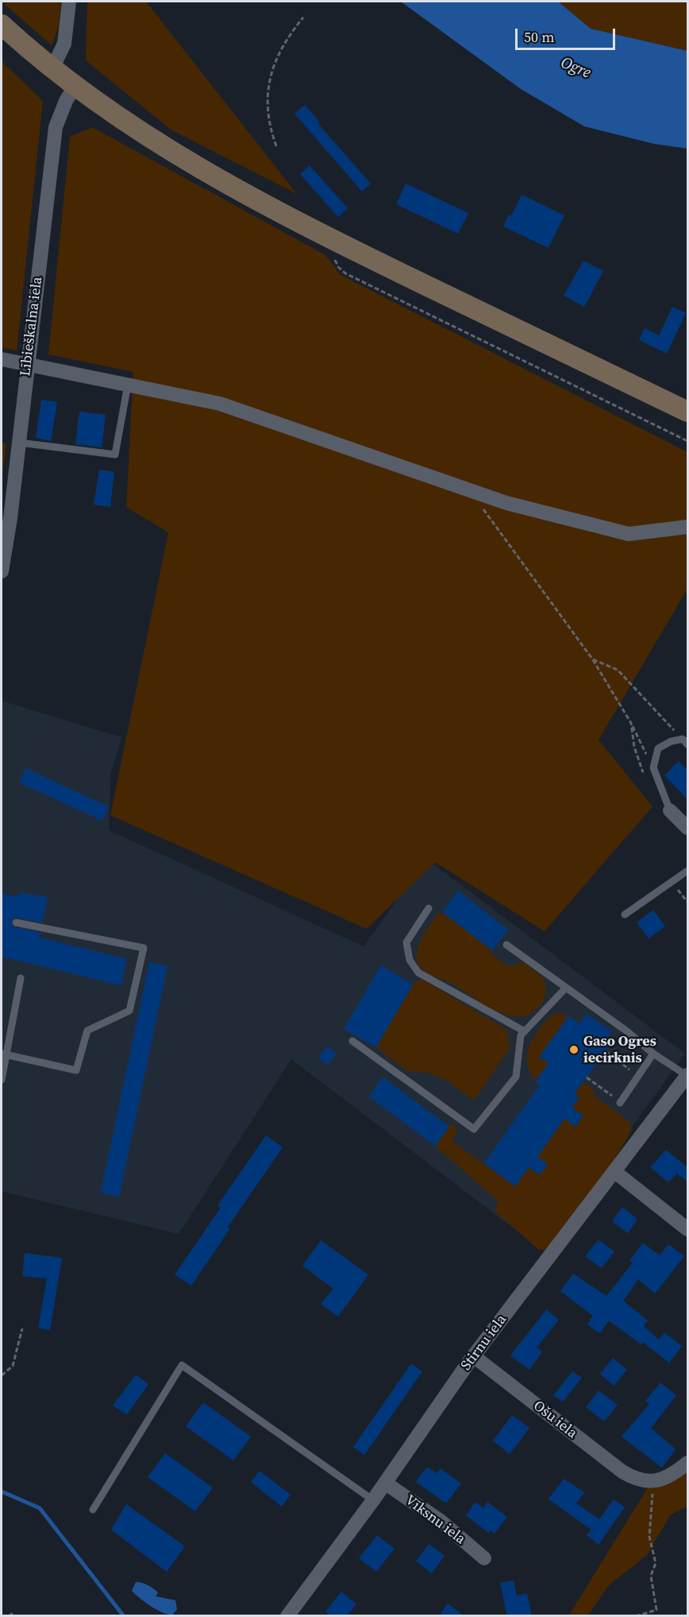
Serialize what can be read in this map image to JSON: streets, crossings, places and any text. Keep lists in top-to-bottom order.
{
  "streets": {
    "street": [
      "Lībieškalna iela",
      "Stirnu iela",
      "Ošu iela",
      "Vīksnu iela"
    ]
  },
  "crossings": [
    ["Stirnu iela", "Ošu iela"],
    ["Stirnu iela", "Vīksnu iela"]
  ],
  "water": ["Ogre"],
  "places": ["Gaso Ogres iecirknis"],
  "scale_bar": "50 m"
}
